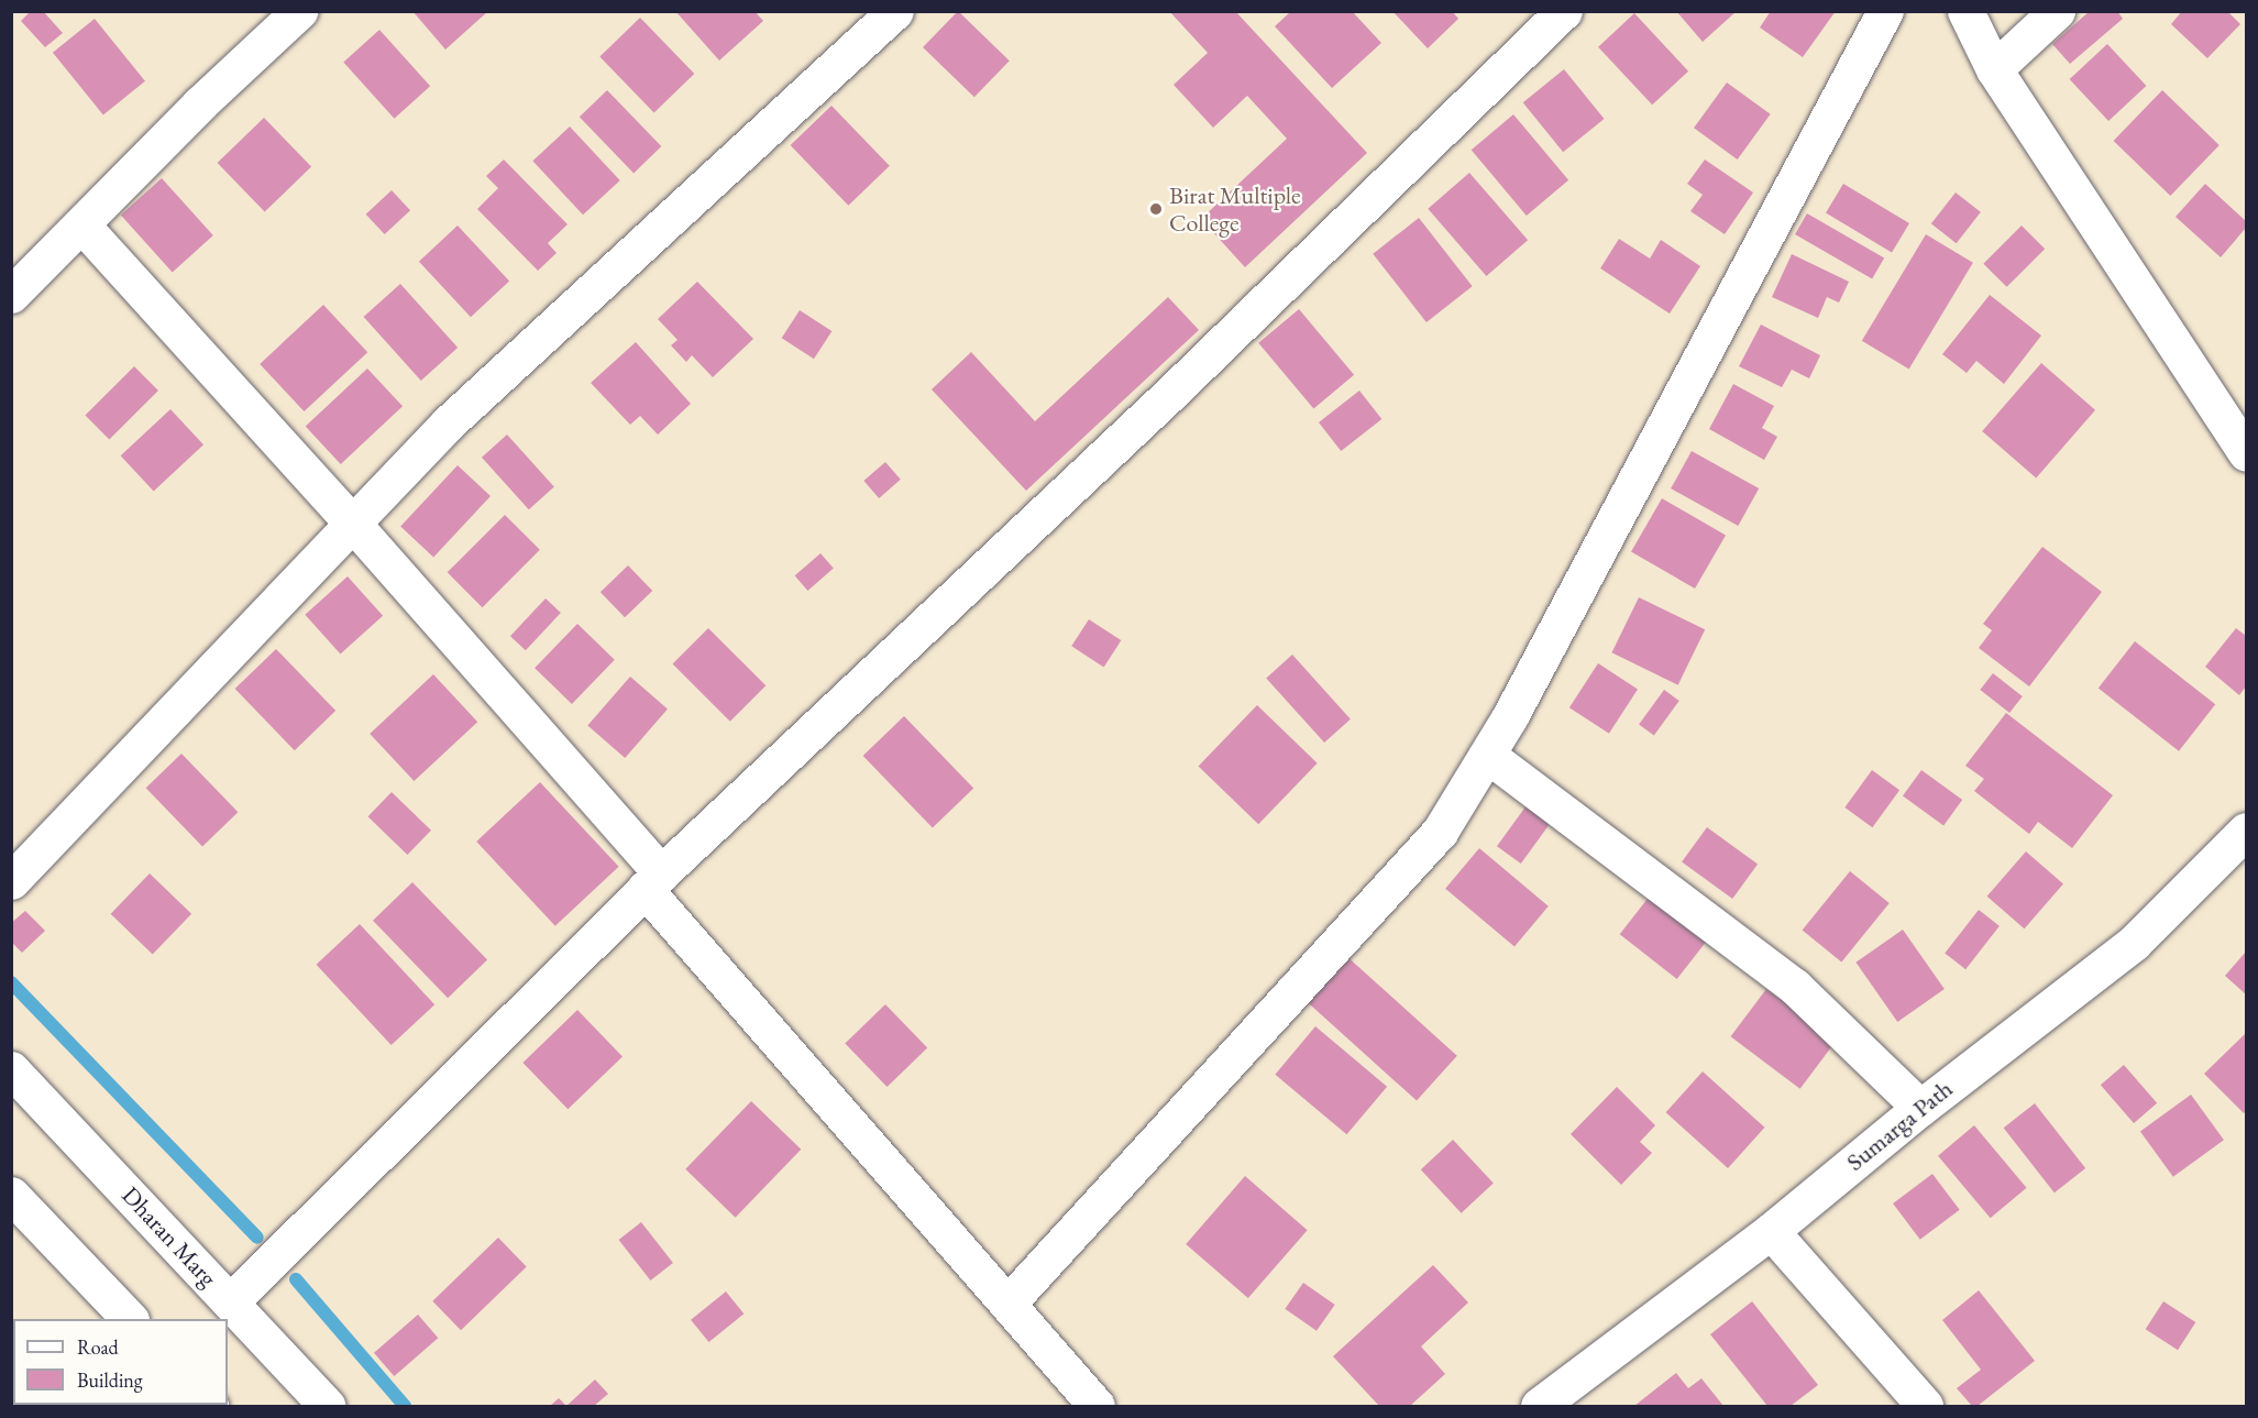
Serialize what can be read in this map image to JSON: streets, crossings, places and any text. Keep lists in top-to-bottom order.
{
  "streets": {
    "street": ["Sumarga Path", "Dharan Marg"]
  },
  "places": ["Birat Multiple College"],
  "legend": ["Road", "Building"]
}
